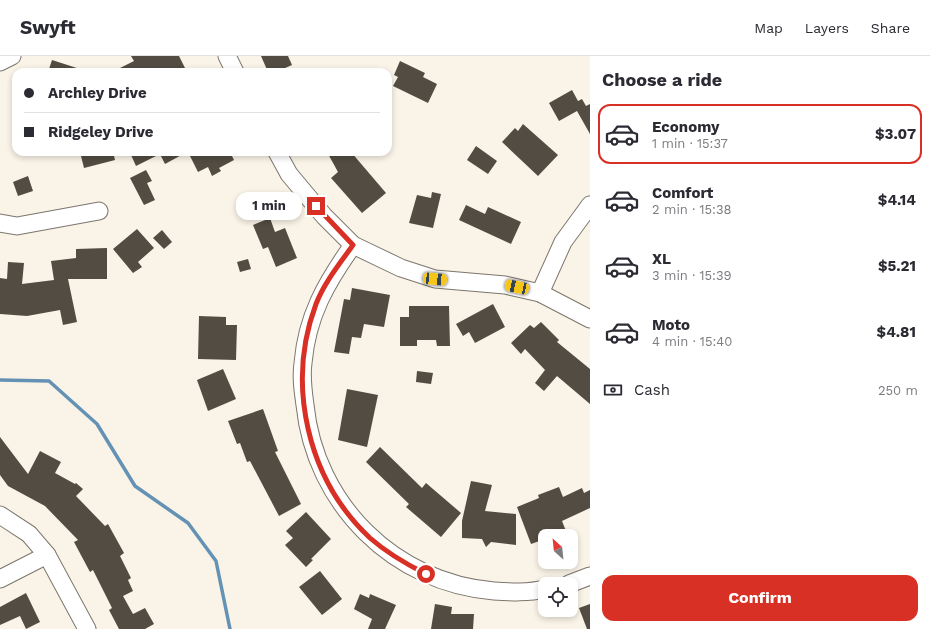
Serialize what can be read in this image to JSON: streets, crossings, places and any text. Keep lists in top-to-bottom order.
{
  "north": "top left",
  "page": {
    "header": "Swyft",
    "nav": ["Map", "Layers", "Share"],
    "heading": "Choose a ride",
    "banner": ["Archley Drive", "Ridgeley Drive"],
    "list": [
      {
        "name": "Economy",
        "note": "1 min · 15:37",
        "value": "$3.07"
      },
      {
        "name": "Comfort",
        "note": "2 min · 15:38",
        "value": "$4.14"
      },
      {
        "name": "XL",
        "note": "3 min · 15:39",
        "value": "$5.21"
      },
      {
        "name": "Moto",
        "note": "4 min · 15:40",
        "value": "$4.81"
      }
    ],
    "bubble": "1 min",
    "pay": ["Cash", "250 m"],
    "buttons": "Confirm"
  }
}
